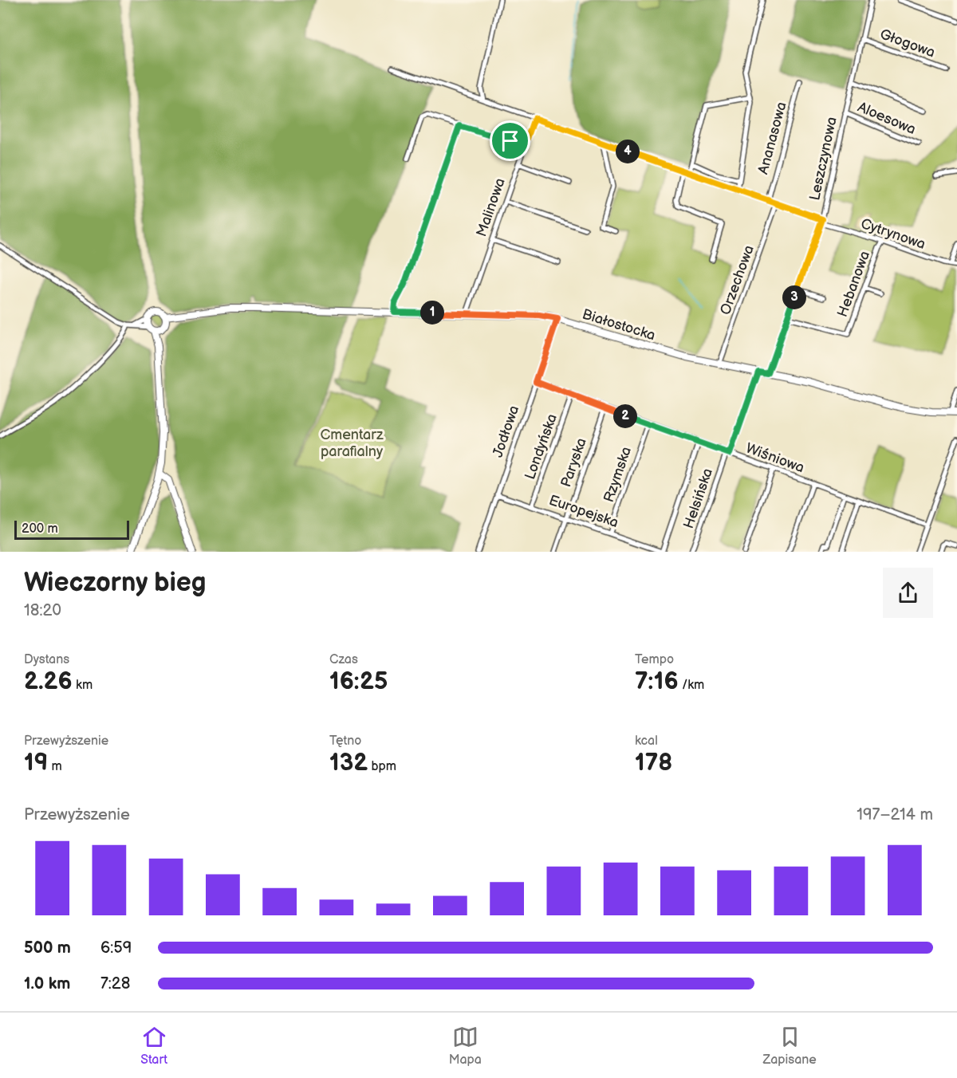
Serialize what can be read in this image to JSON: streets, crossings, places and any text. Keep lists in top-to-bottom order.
{
  "streets": {
    "street": [
      "Głogowa",
      "Aloesowa",
      "Ananasowa",
      "Leszczynowa",
      "Malinowa",
      "Cytrynowa",
      "Orzechowa",
      "Hebanowa",
      "Białostocka",
      "Jodłowa",
      "Londyńska",
      "Wiśniowa",
      "Paryska",
      "Rzymska",
      "Helsińska",
      "Europejska"
    ]
  },
  "crossings": [
    ["Głogowa", "Leszczynowa"],
    ["Aloesowa", "Leszczynowa"],
    ["Ananasowa", "Cytrynowa"],
    ["Leszczynowa", "Cytrynowa"],
    ["Leszczynowa", "Hebanowa"],
    ["Leszczynowa", "Białostocka"],
    ["Malinowa", "Cytrynowa"],
    ["Malinowa", "Białostocka"],
    ["Cytrynowa", "Orzechowa"],
    ["Cytrynowa", "Hebanowa"],
    ["Orzechowa", "Białostocka"],
    ["Białostocka", "Jodłowa"],
    ["Białostocka", "Helsińska"],
    ["Jodłowa", "Wiśniowa"],
    ["Jodłowa", "Europejska"],
    ["Londyńska", "Wiśniowa"],
    ["Londyńska", "Europejska"],
    ["Wiśniowa", "Paryska"],
    ["Wiśniowa", "Rzymska"],
    ["Wiśniowa", "Helsińska"],
    ["Paryska", "Europejska"],
    ["Rzymska", "Europejska"]
  ],
  "parks": ["Cmentarz parafialny"],
  "scale_bar": "200 m",
  "page": {
    "pins": [
      "4",
      "3",
      "1",
      "2"
    ],
    "scale": "200 m",
    "heading": ["Wieczorny bieg", "18:20"],
    "stats": [
      ["Dystans", "2.26 km"],
      ["Czas", "16:25"],
      ["Tempo", "7:16 /km"],
      ["Przewyższenie", "19 m"],
      ["Tętno", "132 bpm"],
      ["kcal", "178"]
    ],
    "chart": ["Przewyższenie", "197–214 m"],
    "list": [
      {
        "name": "500 m",
        "note": "6:59"
      },
      {
        "name": "1.0 km",
        "note": "7:28"
      }
    ],
    "tabs": ["Start", "Mapa", "Zapisane"]
  }
}
